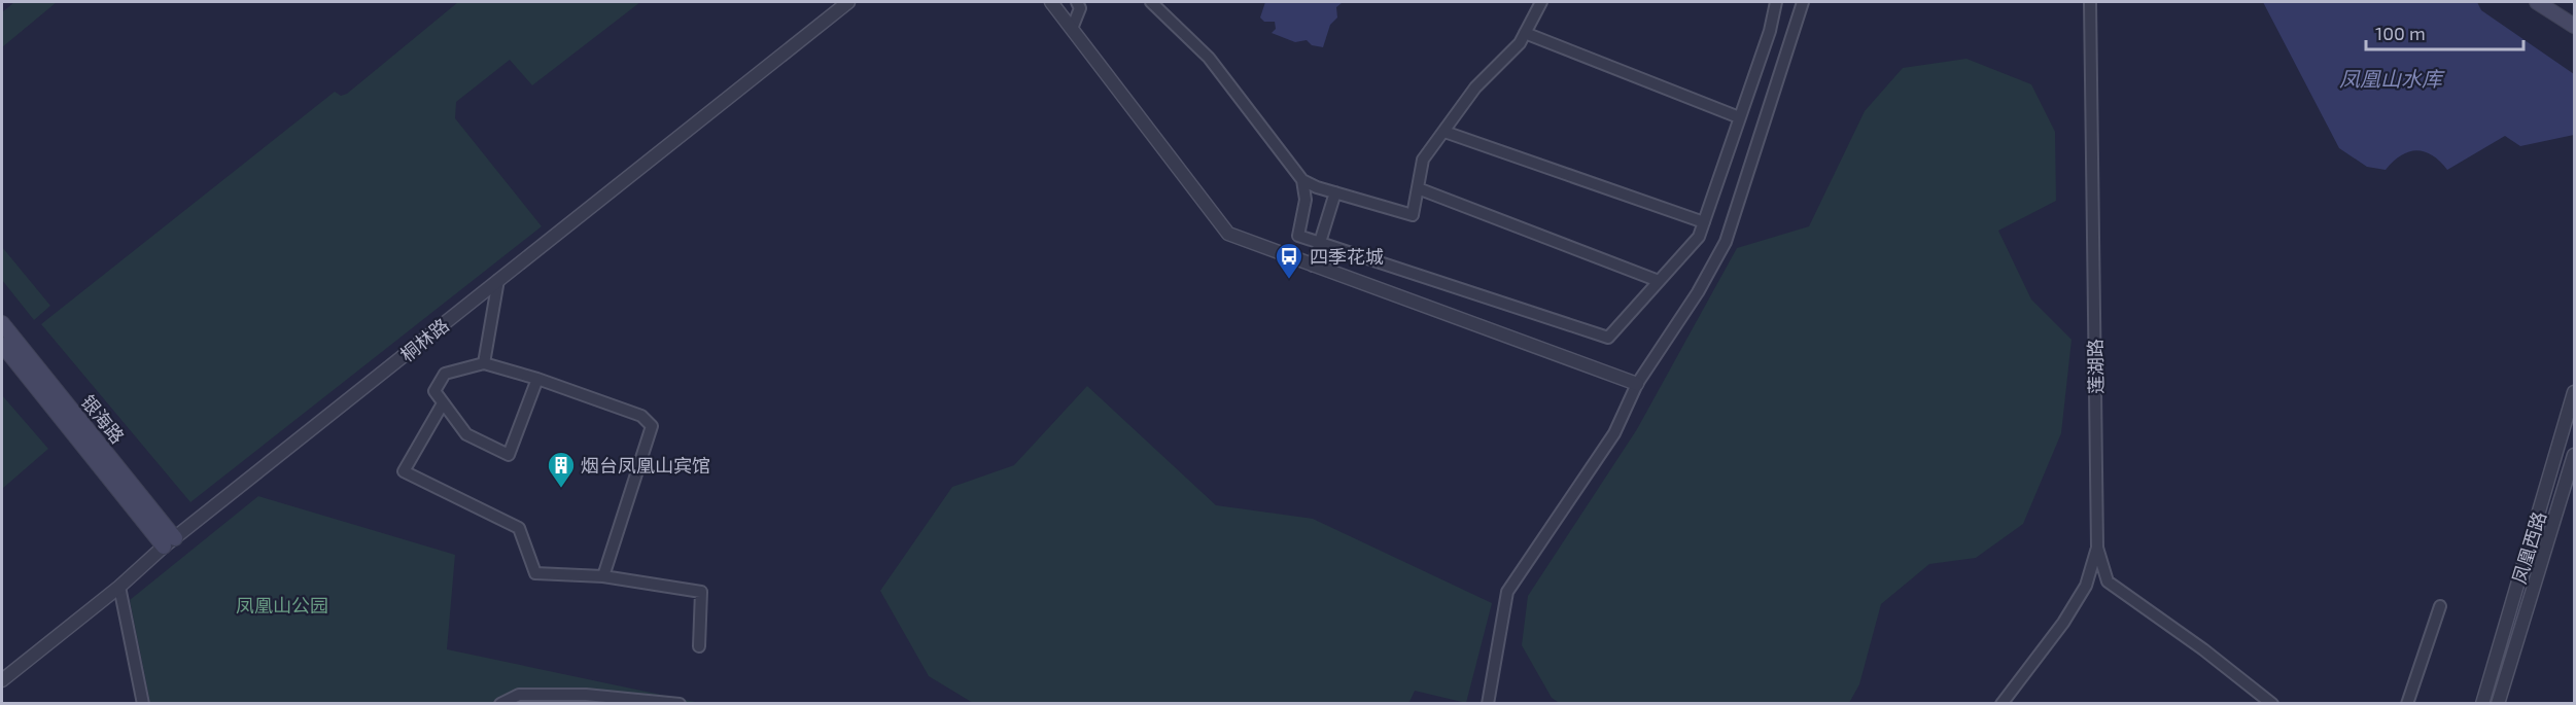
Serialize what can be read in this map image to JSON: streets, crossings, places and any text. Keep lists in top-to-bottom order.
{
  "streets": {
    "main road": ["银海路"],
    "street": ["桐林路", "莲湖路", "凤凰西路"]
  },
  "crossings": [
    ["桐林路", "银海路"]
  ],
  "water": ["凤凰山水库"],
  "parks": ["凤凰山公园"],
  "places": {
    "bus stop": ["四季花城"],
    "building": ["烟台凤凰山宾馆"]
  },
  "scale_bar": "100 m"
}
